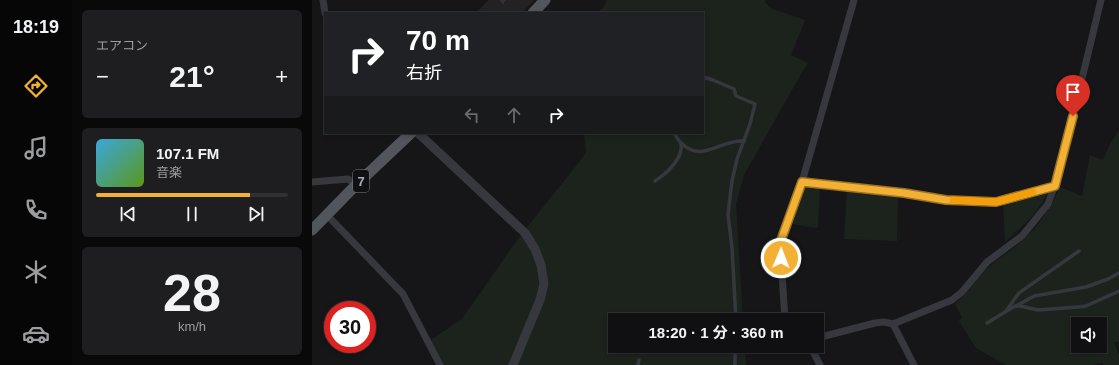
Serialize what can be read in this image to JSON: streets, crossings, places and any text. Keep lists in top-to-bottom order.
{
  "streets": {
    "main road": ["7"]
  },
  "page": {
    "tabs": "18:19",
    "tile": [
      "エアコン",
      ["28", "km/h"]
    ],
    "turn": ["70 m", "右折"],
    "heat": ["−", "21°", "+"],
    "song": ["107.1 FM", "音楽"],
    "limit": "30",
    "trip": "18:20 · 1 分 · 360 m"
  }
}
